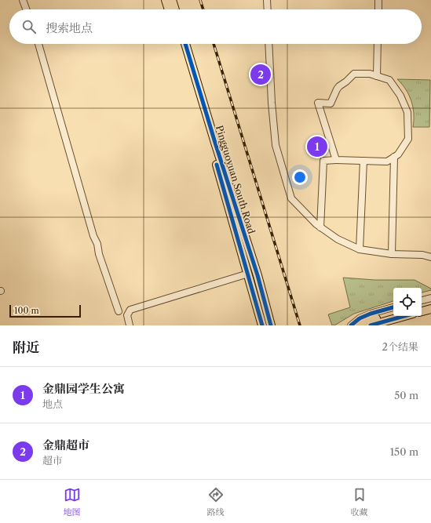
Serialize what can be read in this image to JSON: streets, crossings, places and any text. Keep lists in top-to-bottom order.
{
  "streets": {
    "main road": ["Pingguoyuan South Road"]
  },
  "scale_bar": "100 m",
  "page": {
    "search": "搜索地点",
    "pins": ["2", "1"],
    "scale": "100 m",
    "heading": ["附近", "2个结果"],
    "list": [
      {
        "mark": "1",
        "name": "金鼎园学生公寓",
        "note": "地点",
        "value": "50 m"
      },
      {
        "mark": "2",
        "name": "金鼎超市",
        "note": "超市",
        "value": "150 m"
      }
    ],
    "nav": ["地图", "路线", "收藏"]
  }
}
